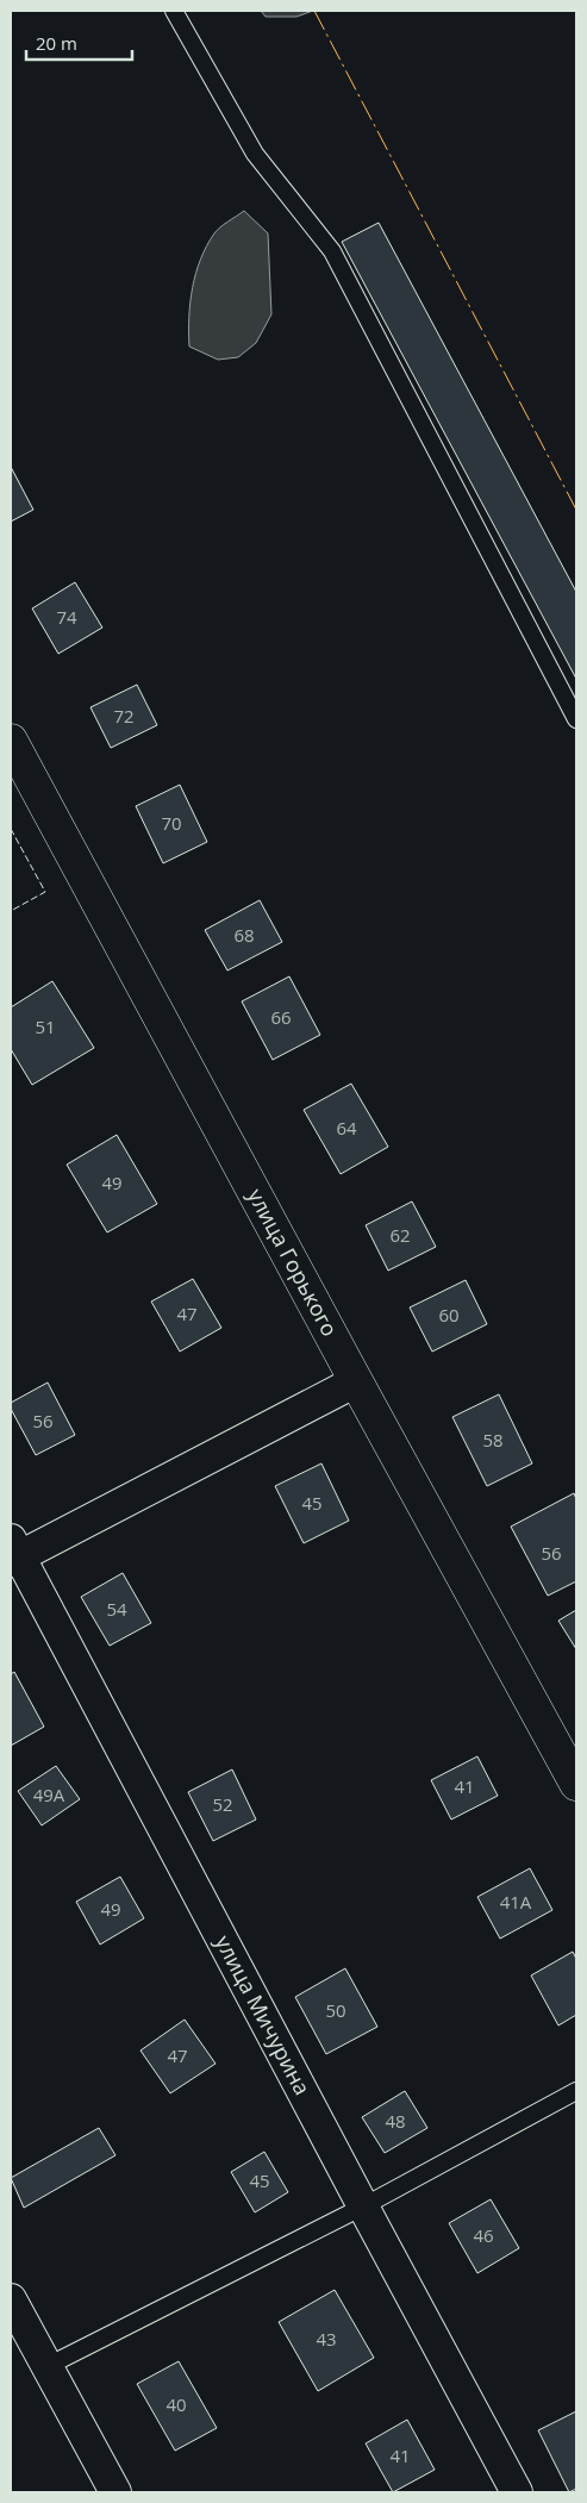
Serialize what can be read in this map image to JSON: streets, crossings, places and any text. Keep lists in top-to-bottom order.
{
  "streets": {
    "main road": ["улица Горького"],
    "street": ["улица Мичурина"]
  },
  "house_numbers": [
    "74",
    "72",
    "70",
    "68",
    "66",
    "51",
    "64",
    "49",
    "62",
    "47",
    "60",
    "56",
    "58",
    "45",
    "56",
    "54",
    "41",
    "49А",
    "52",
    "41А",
    "49",
    "50",
    "47",
    "48",
    "45",
    "46",
    "43",
    "40",
    "41"
  ],
  "scale_bar": "20 m"
}
